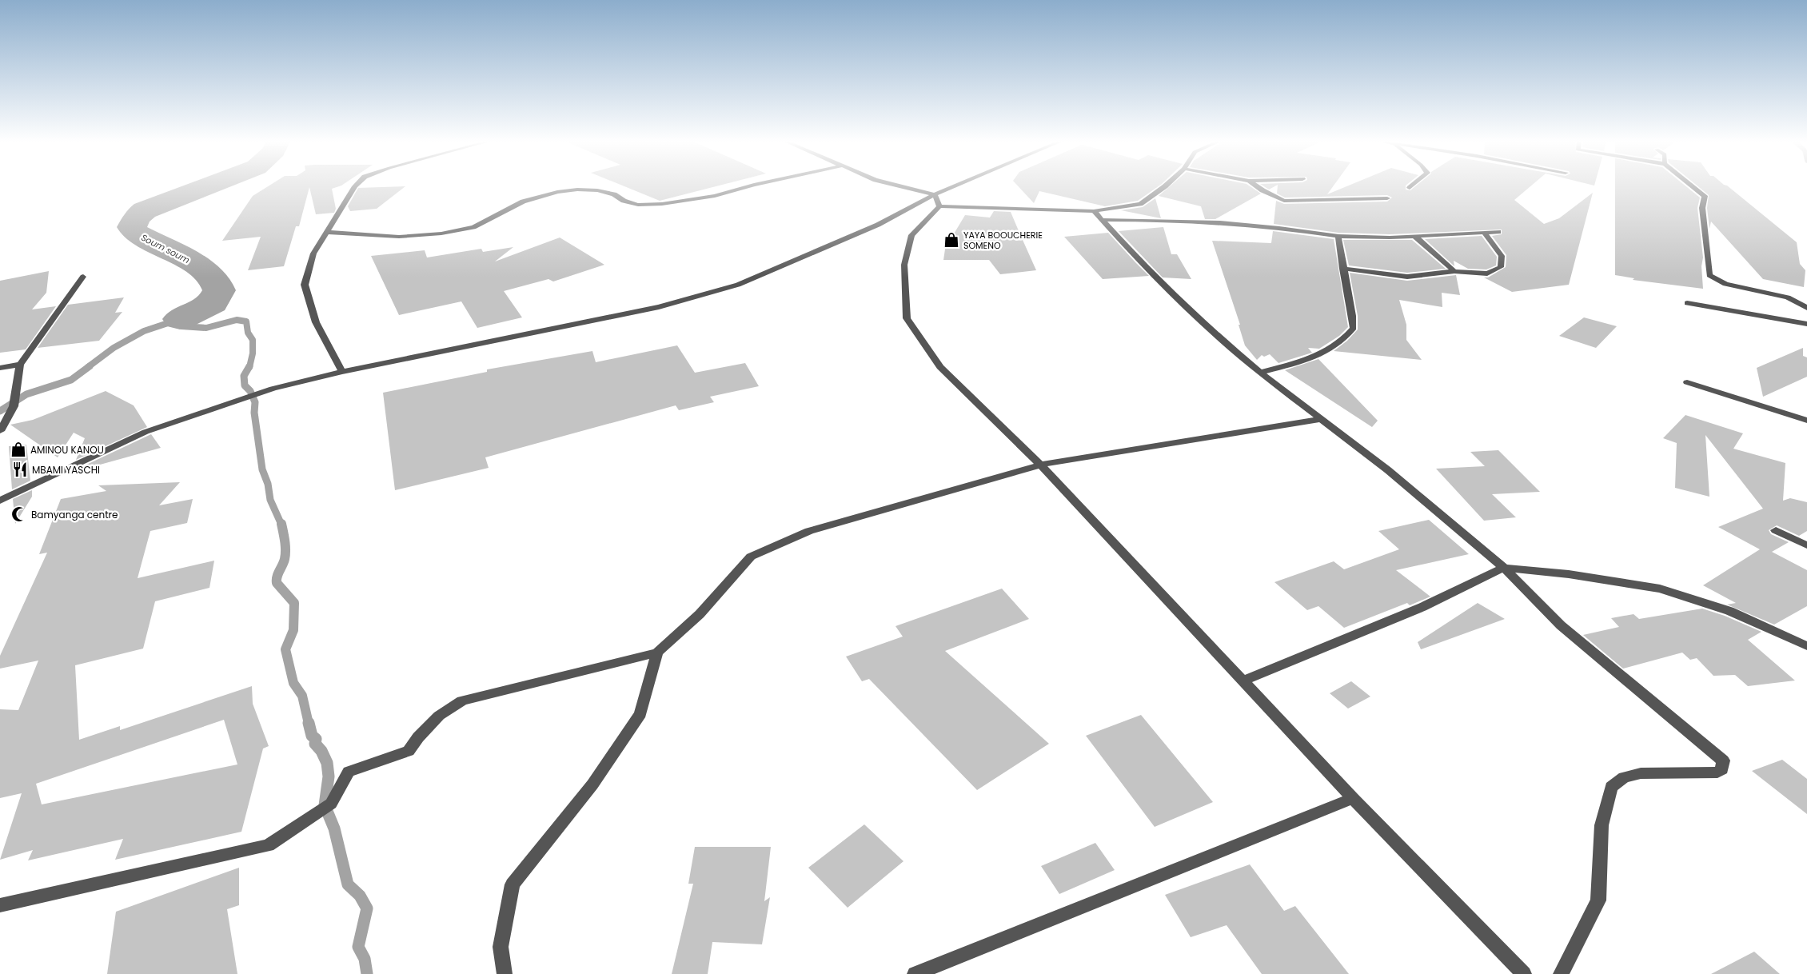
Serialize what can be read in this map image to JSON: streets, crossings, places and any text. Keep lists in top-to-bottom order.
{
  "water": ["Soum soum"],
  "places": {
    "shop": ["YAYA BOOUCHERIE SOMENO", "AMINOU KANOU"],
    "restaurant": ["MBAMI YASCHI"],
    "mosque": ["Bamyanga centre"]
  }
}
